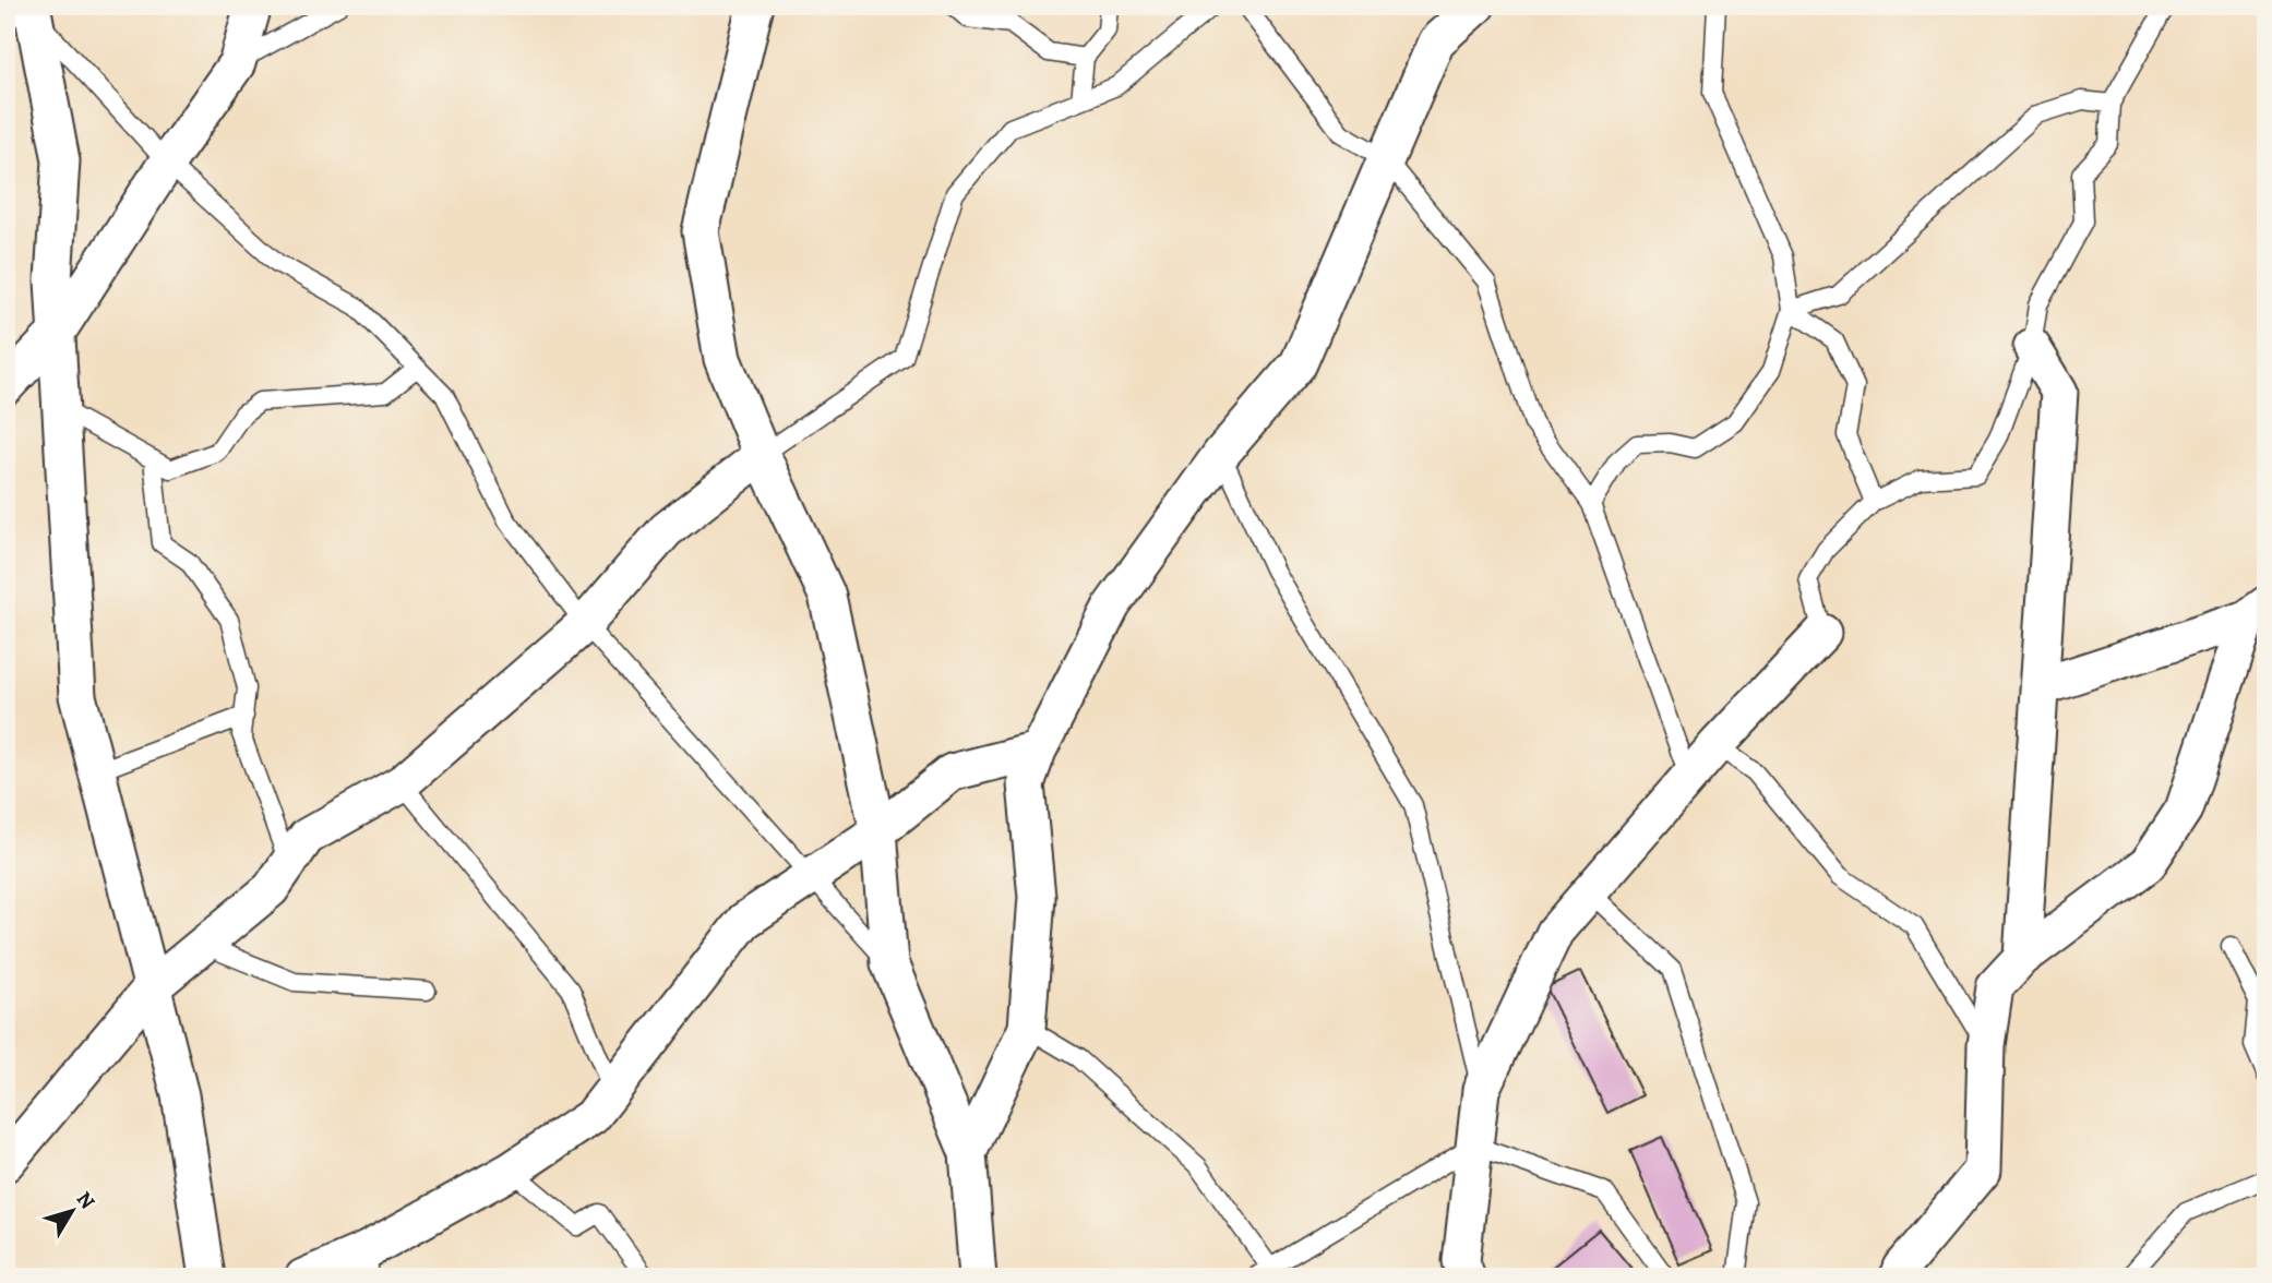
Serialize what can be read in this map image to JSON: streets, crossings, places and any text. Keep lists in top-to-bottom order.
{
  "north": "top right"
}
